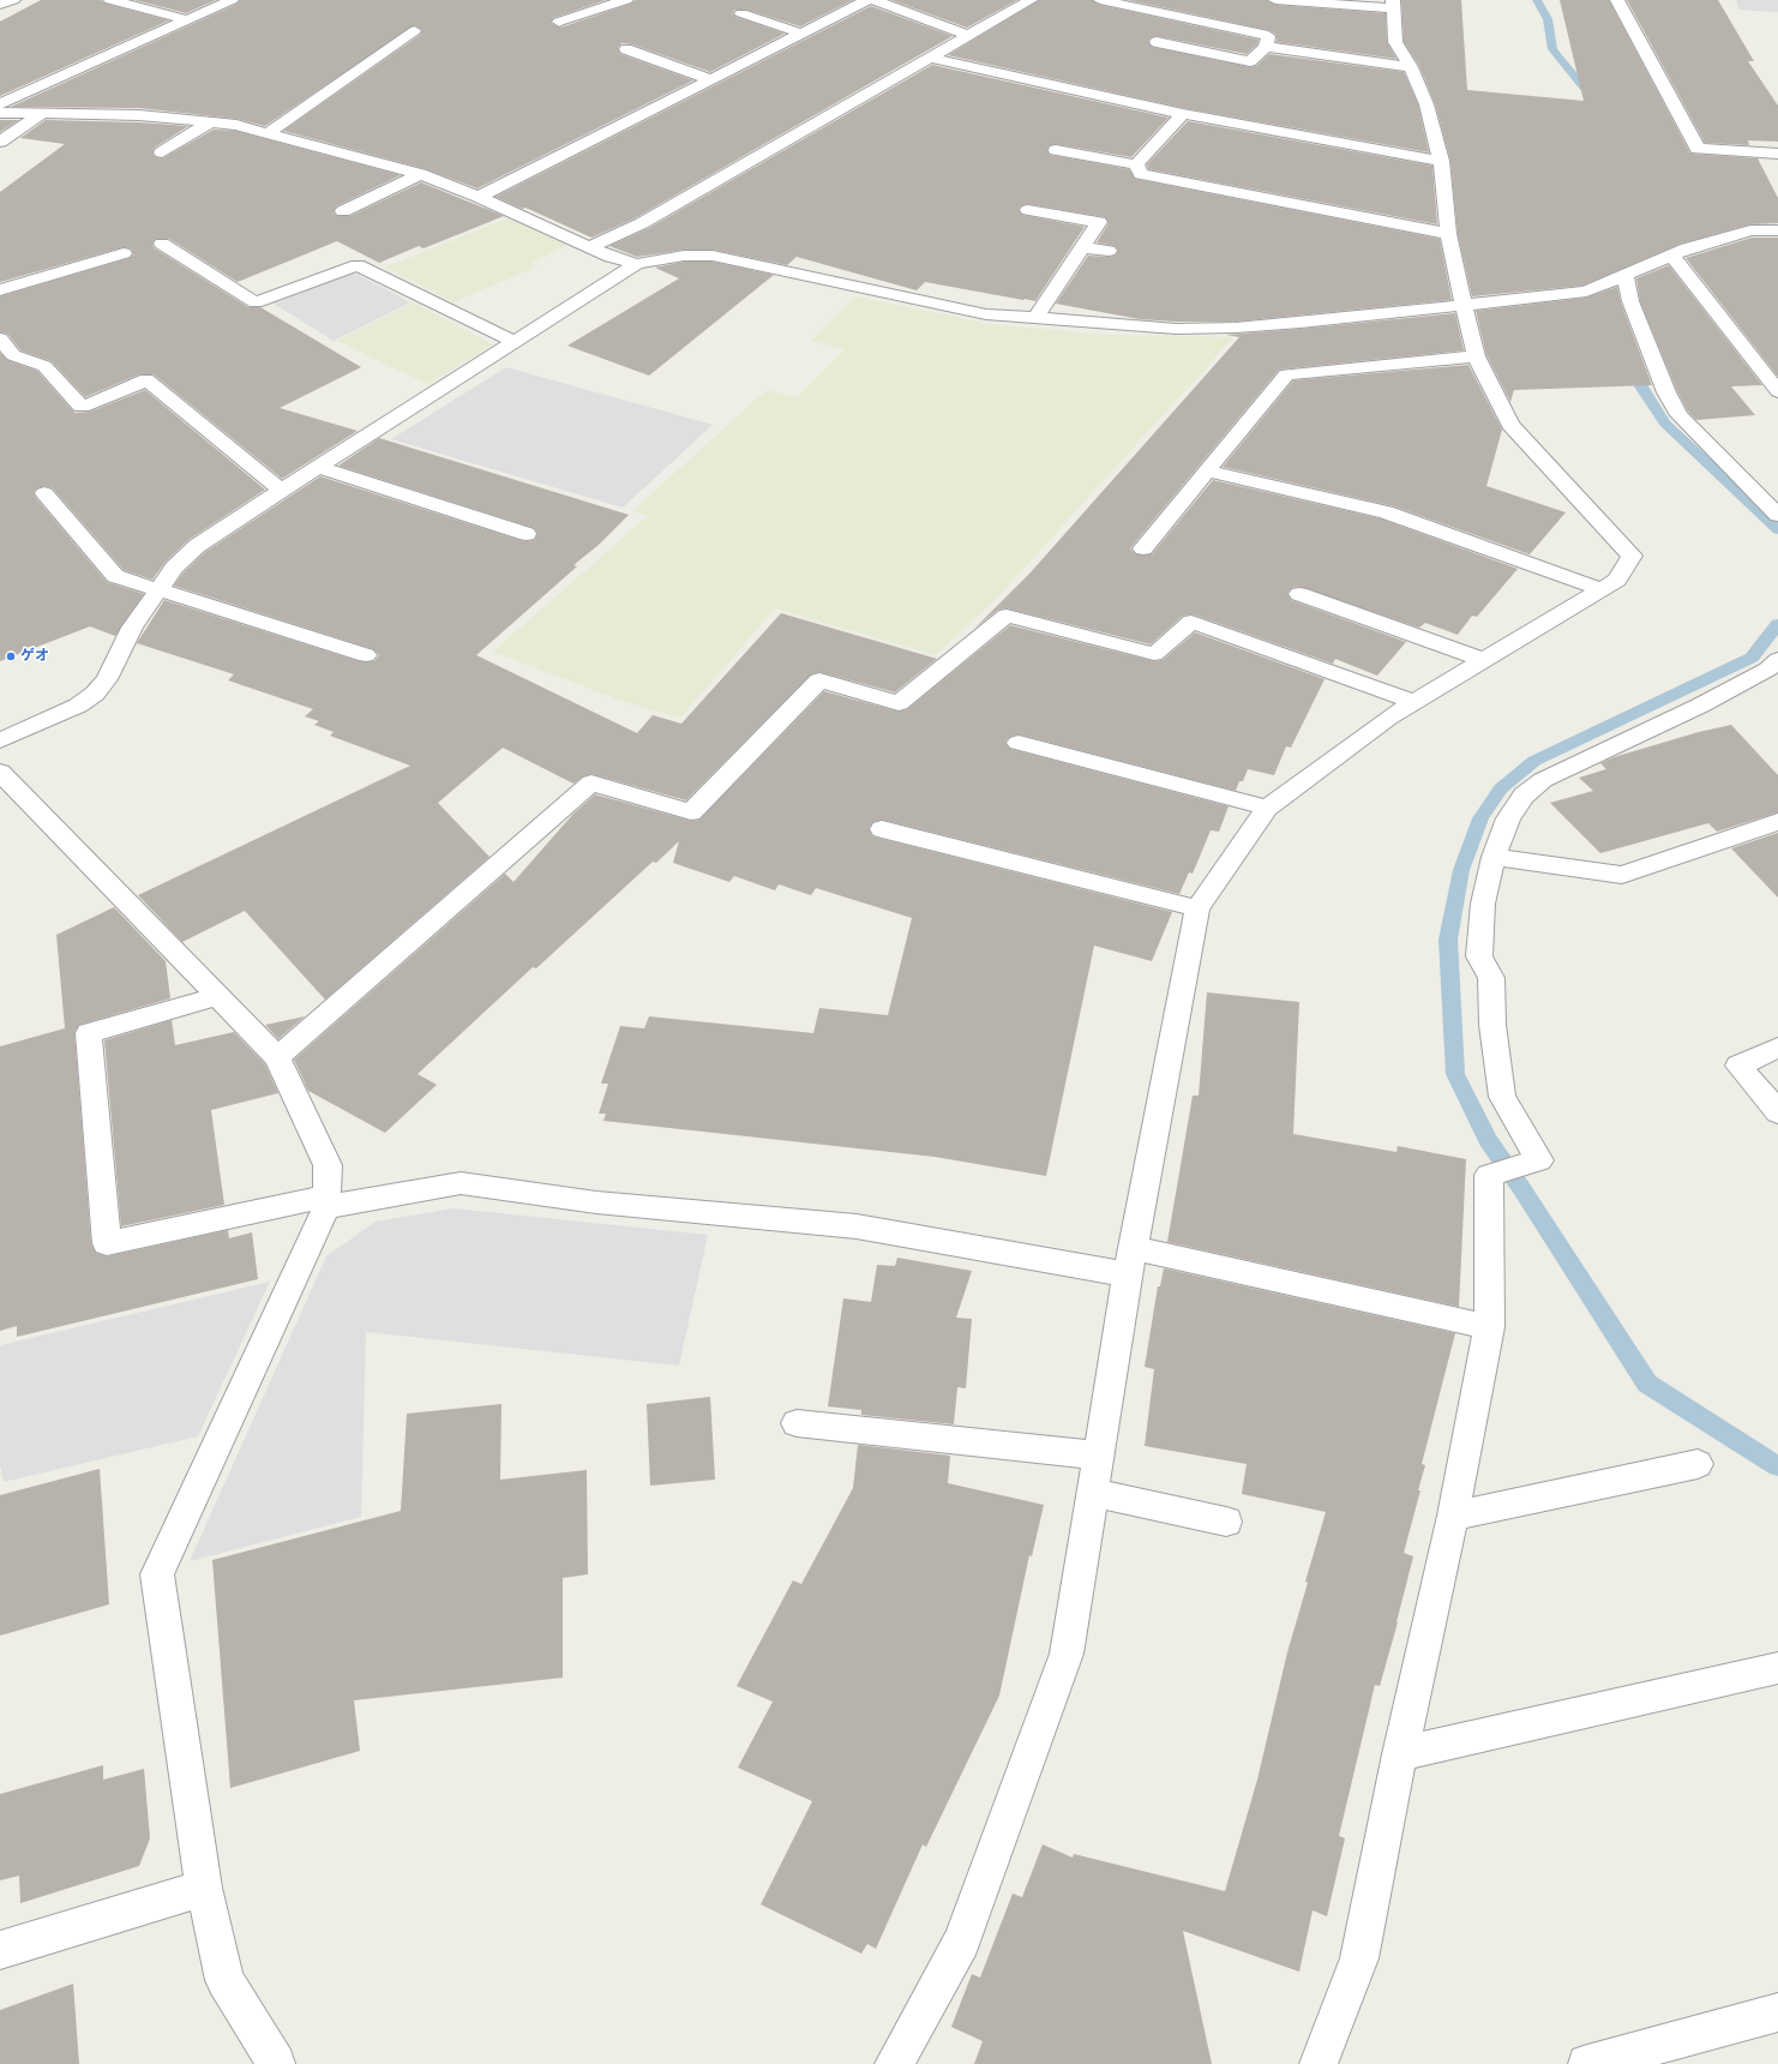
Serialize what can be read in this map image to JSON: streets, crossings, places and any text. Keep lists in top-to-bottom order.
{
  "places": ["ゲオ"]
}
